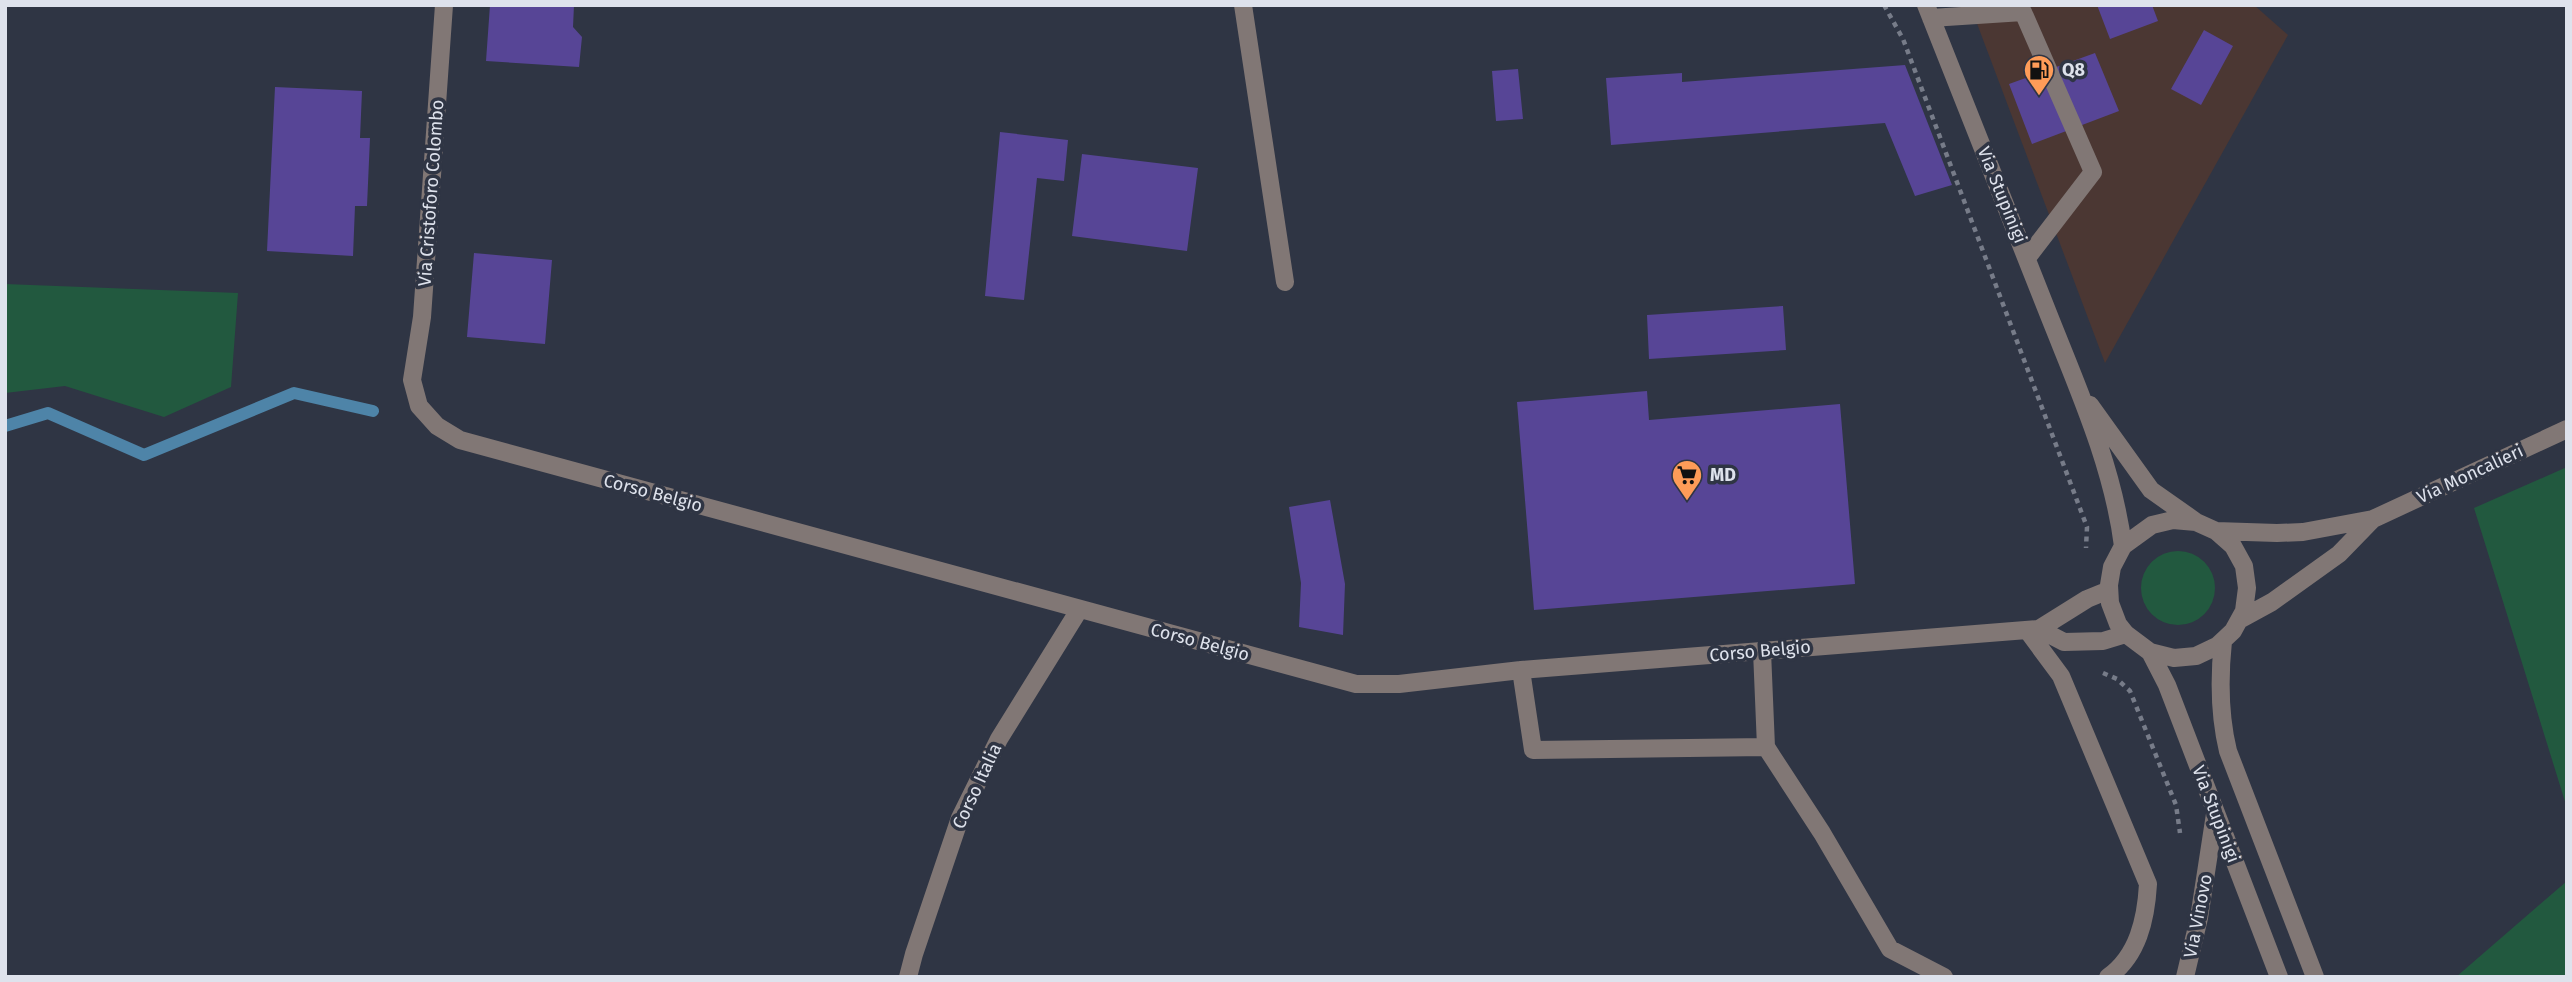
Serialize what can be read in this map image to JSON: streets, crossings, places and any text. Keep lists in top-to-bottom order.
{
  "streets": {
    "street": [
      "Via Cristoforo Colombo",
      "Via Stupinigi",
      "Via Moncalieri",
      "Corso Belgio",
      "Corso Italia",
      "Via Vinovo"
    ]
  },
  "crossings": [
    ["Via Cristoforo Colombo", "Corso Belgio"],
    ["Via Stupinigi", "Via Moncalieri"],
    ["Via Stupinigi", "Corso Belgio"],
    ["Via Stupinigi", "Via Vinovo"],
    ["Via Moncalieri", "Corso Belgio"],
    ["Corso Belgio", "Corso Italia"]
  ],
  "places": {
    "fuel station": ["Q8"],
    "supermarket": ["MD"]
  }
}
